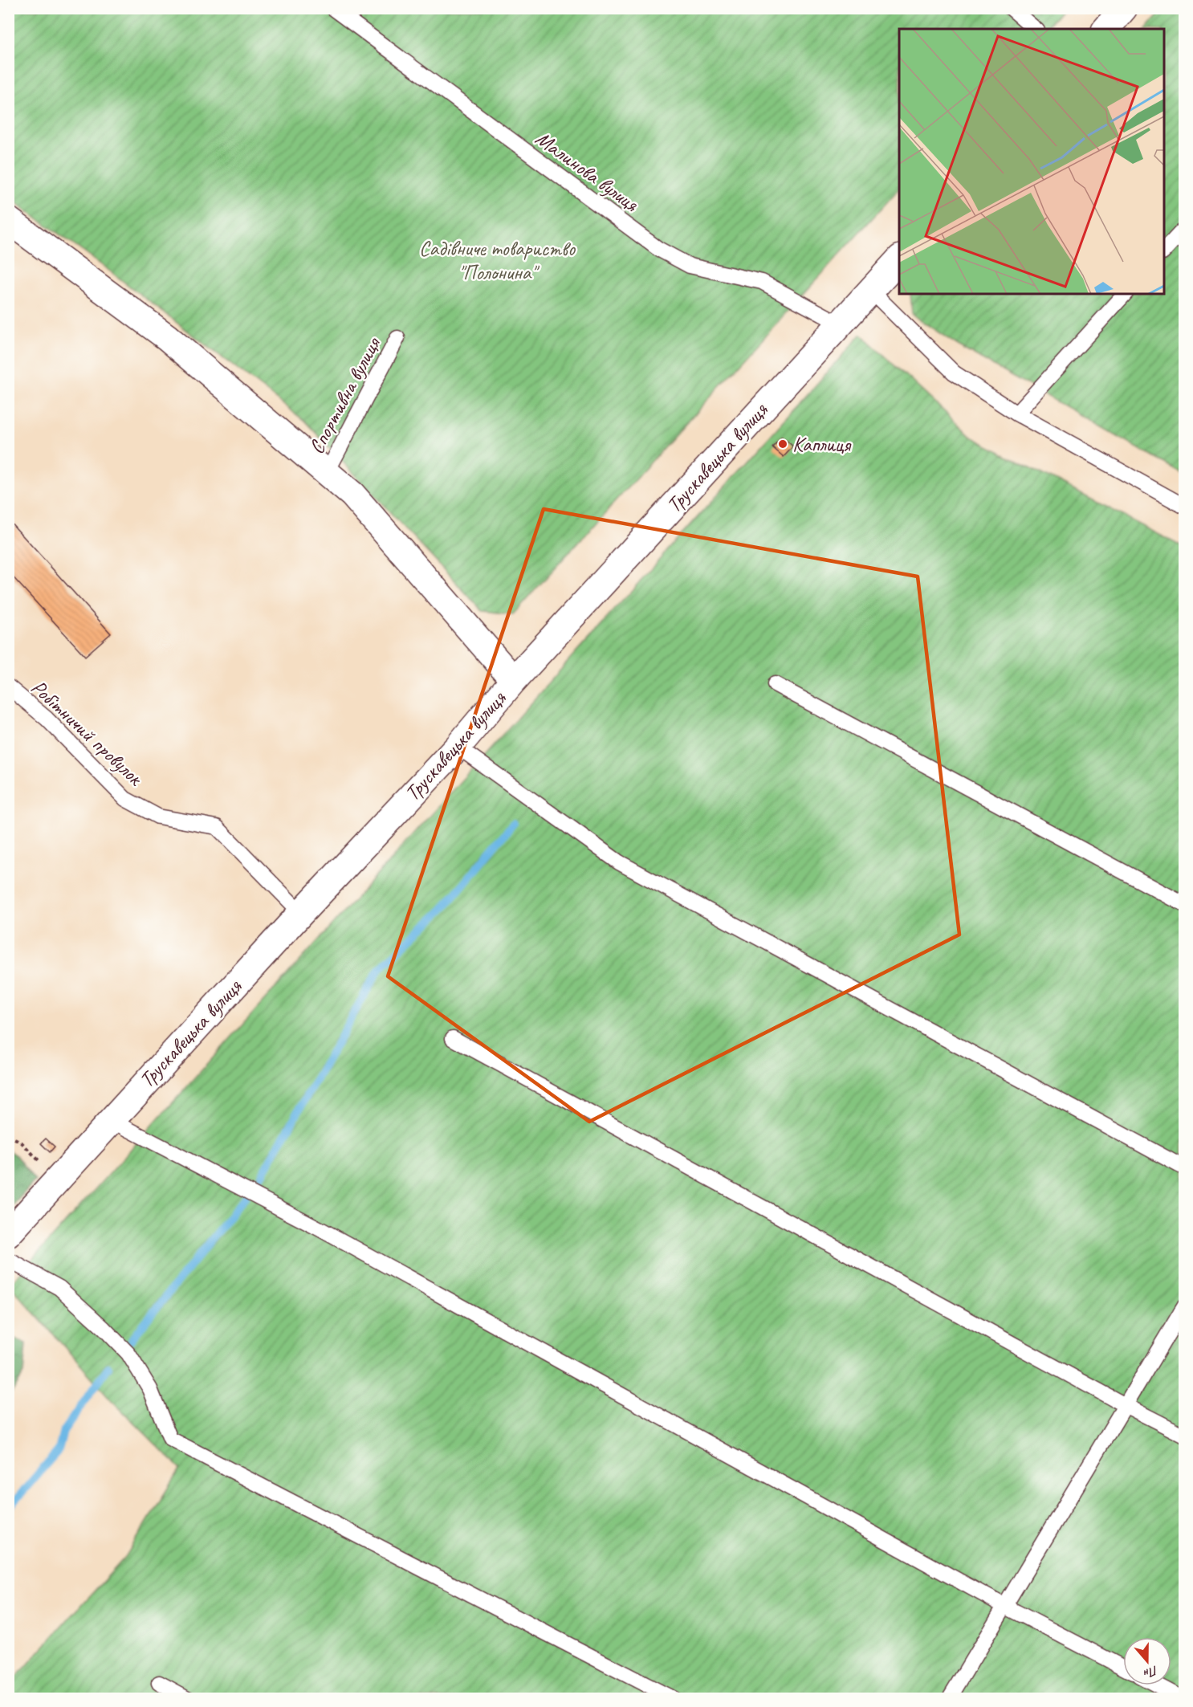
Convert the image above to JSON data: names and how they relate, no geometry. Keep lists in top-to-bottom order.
{
  "streets": {
    "street": ["Трускавецька вулиця"],
    "lane": ["Малинова вулиця", "Спортивна вулиця", "Робітничий провулок"]
  },
  "crossings": [
    ["Малинова вулиця", "Трускавецька вулиця"],
    ["Трускавецька вулиця", "Робітничий провулок"]
  ],
  "parks": ["Садівниче товариство \"Полонина\""],
  "places": ["Каплиця"],
  "north": "bottom"
}
